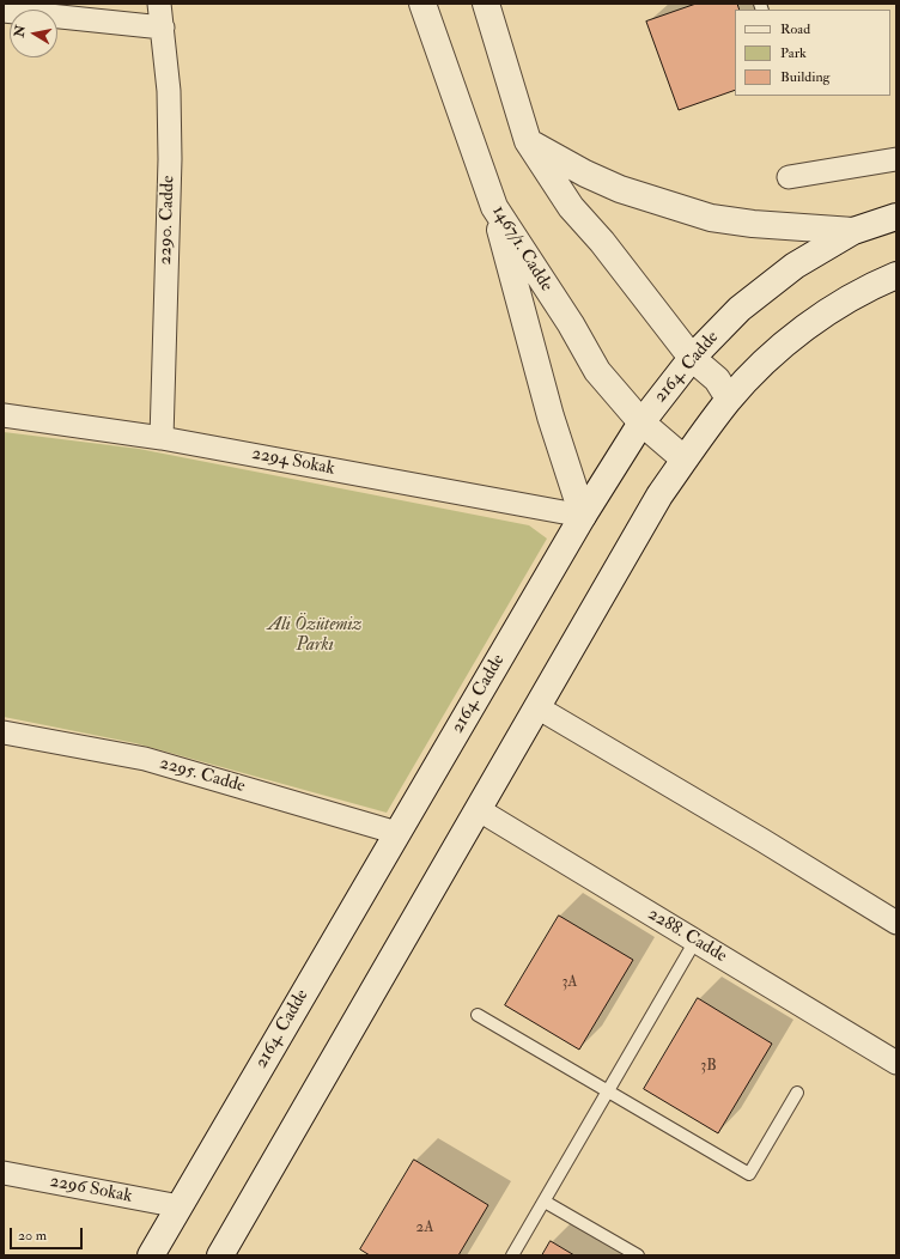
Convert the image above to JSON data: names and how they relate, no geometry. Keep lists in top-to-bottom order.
{
  "streets": {
    "main road": ["1467/1. Cadde", "2164. Cadde"],
    "street": [
      "2290. Cadde",
      "2294 Sokak",
      "2295. Cadde",
      "2288. Cadde",
      "2296 Sokak"
    ]
  },
  "crossings": [
    ["2290. Cadde", "2294 Sokak"],
    ["1467/1. Cadde", "2164. Cadde"],
    ["2164. Cadde", "2294 Sokak"],
    ["2164. Cadde", "2295. Cadde"],
    ["2164. Cadde", "2296 Sokak"]
  ],
  "parks": ["Ali Özütemiz Parkı"],
  "house_numbers": ["3A", "3B", "2A"],
  "legend": ["Road", "Park", "Building"],
  "scale_bar": "20 m",
  "north": "left"
}
